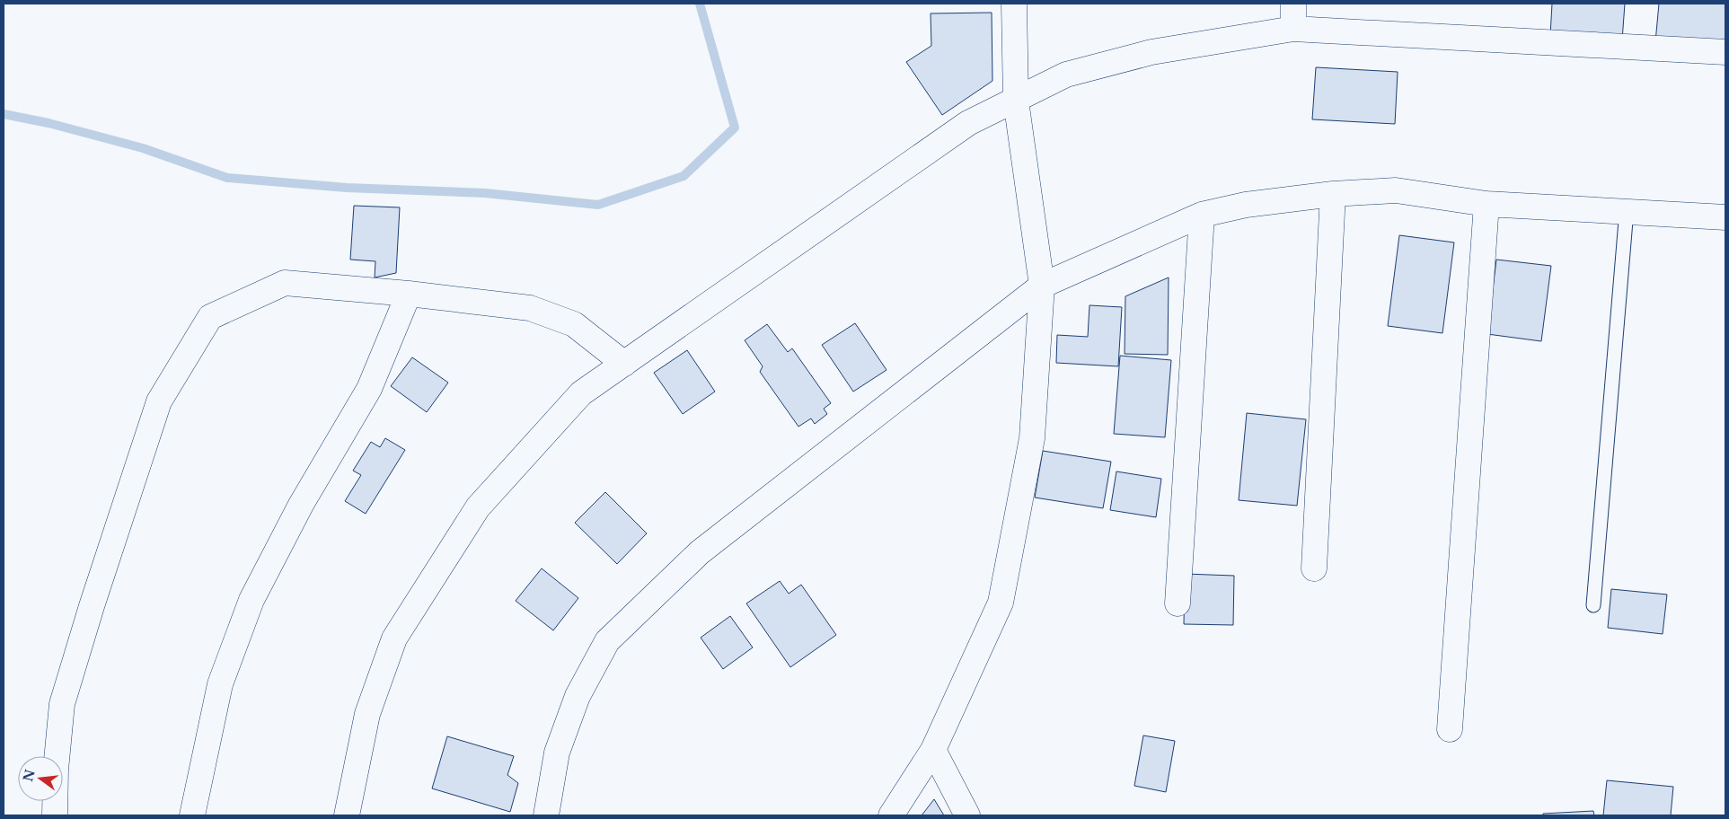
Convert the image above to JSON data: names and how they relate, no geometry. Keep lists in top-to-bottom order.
{
  "north": "left"
}
